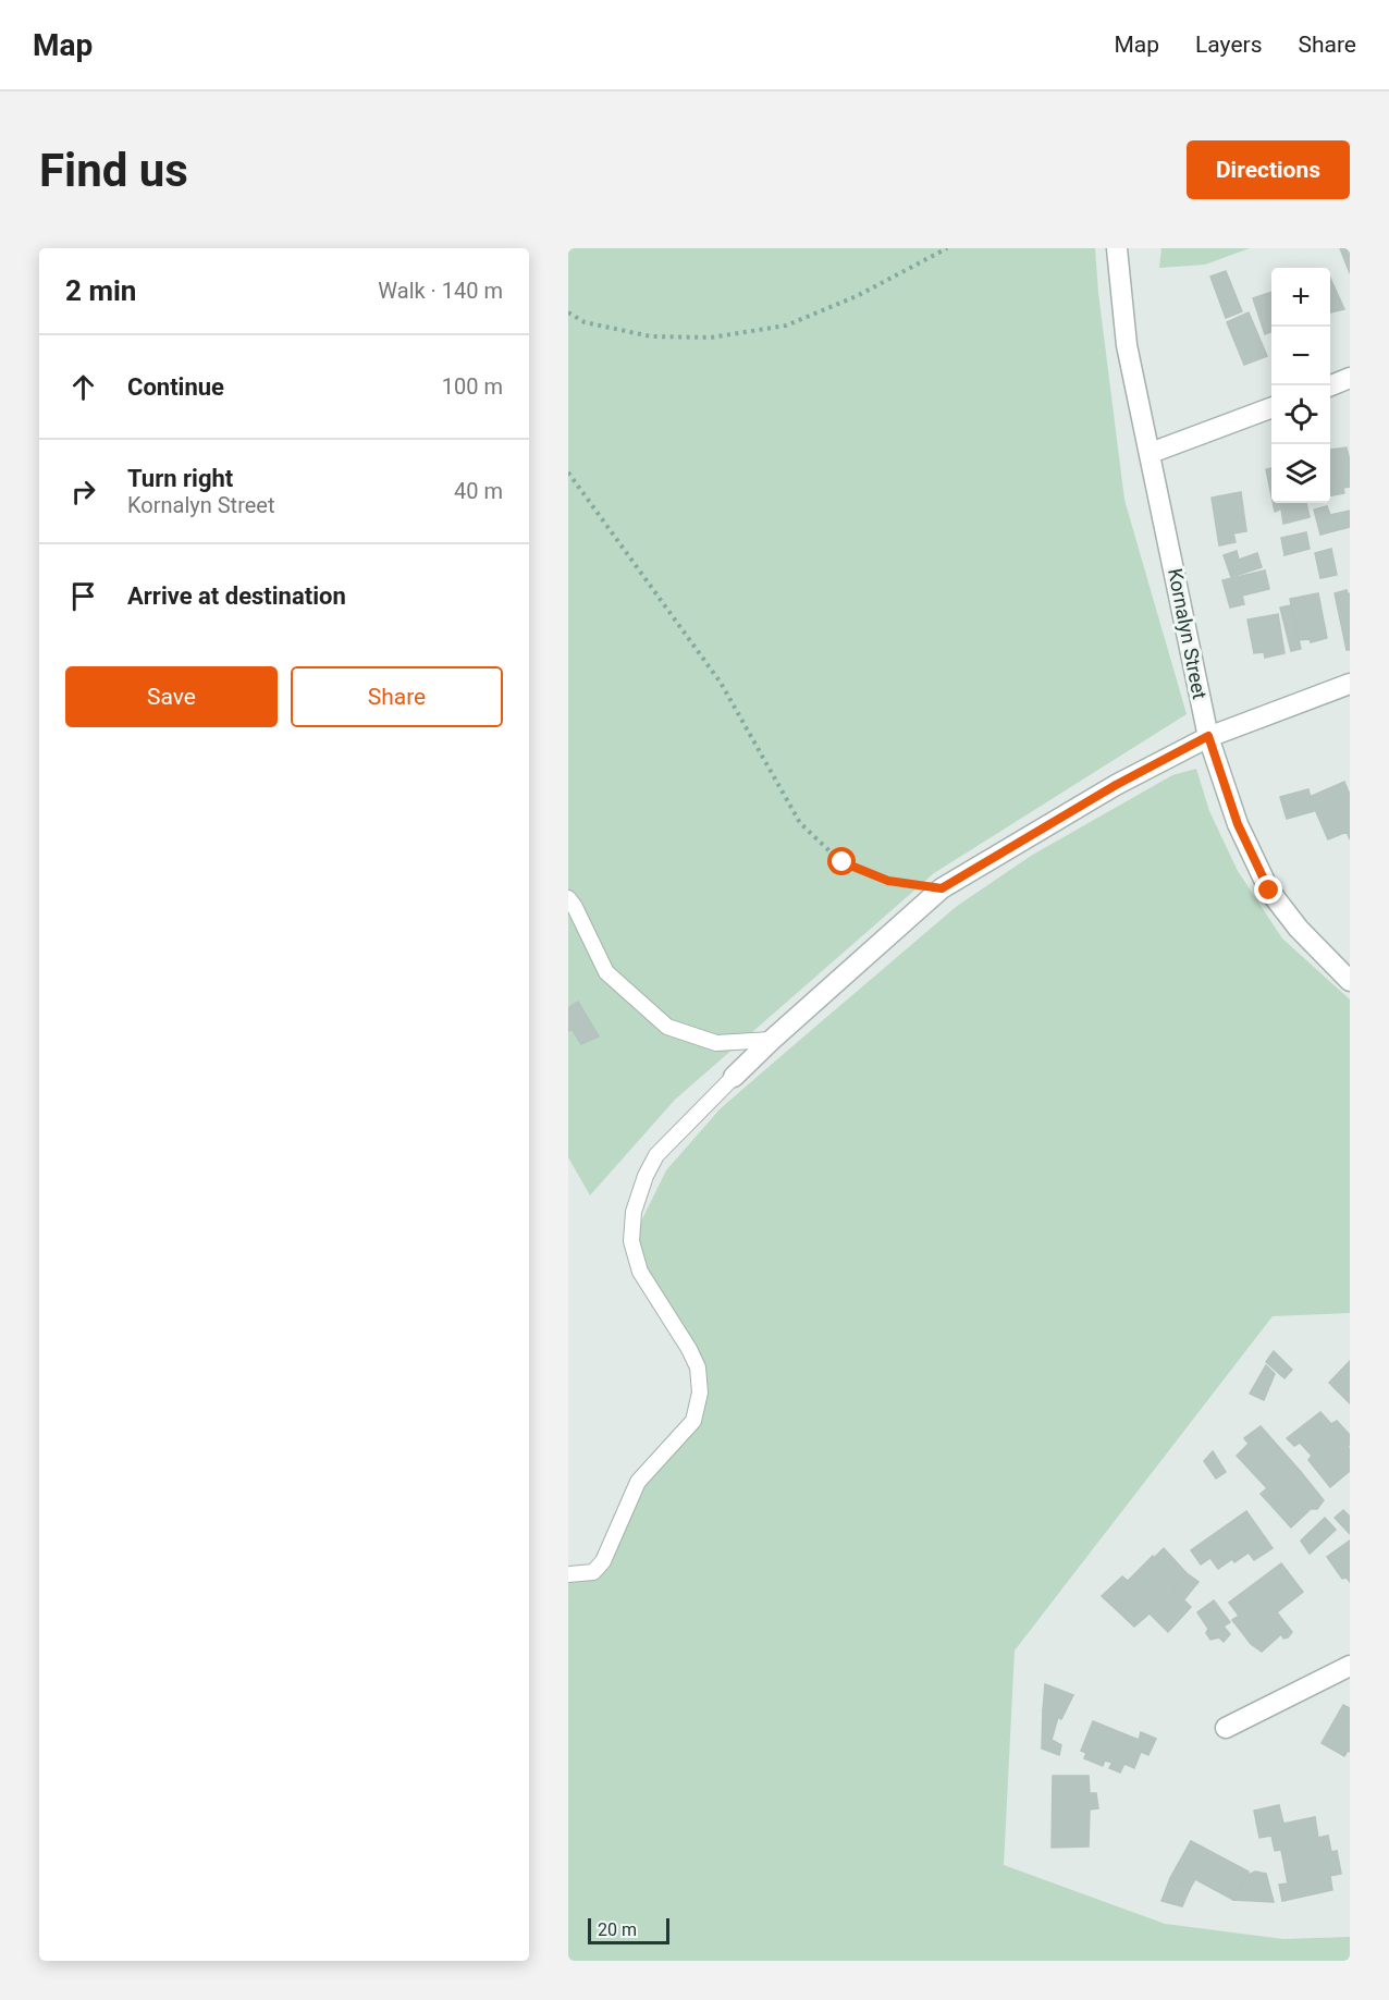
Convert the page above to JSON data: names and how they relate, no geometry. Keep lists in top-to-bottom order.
{
  "streets": {
    "street": ["Kornalyn Street"]
  },
  "scale_bar": "20 m",
  "page": {
    "header": "Map",
    "nav": ["Map", "Layers", "Share"],
    "buttons": [
      "Directions",
      ["Save", "Share"]
    ],
    "title": "Find us",
    "heading": ["2 min", "Walk · 140 m"],
    "map_buttons": ["+", "−"],
    "list": [
      ["Continue", "100 m"],
      ["Turn right", "Kornalyn Street", "40 m"],
      "Arrive at destination"
    ],
    "scale": "20 m"
  }
}
